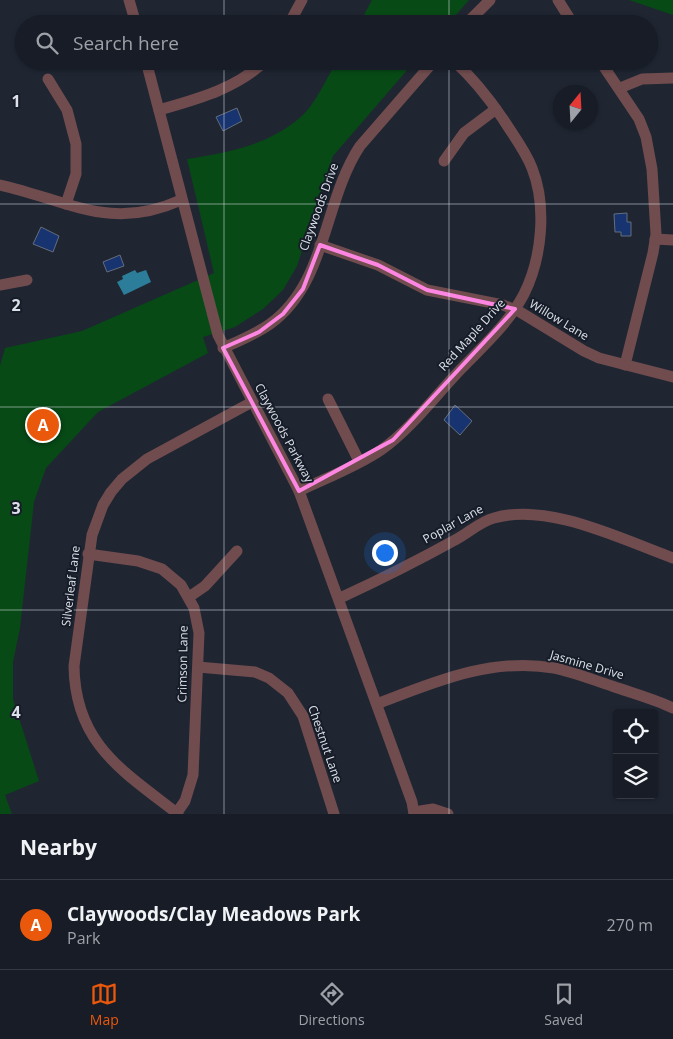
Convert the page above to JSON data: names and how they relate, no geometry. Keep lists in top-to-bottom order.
{
  "streets": {
    "street": [
      "Claywoods Drive",
      "Willow Lane",
      "Red Maple Drive",
      "Claywoods Parkway",
      "Poplar Lane",
      "Silverleaf Lane",
      "Crimson Lane",
      "Jasmine Drive",
      "Chestnut Lane"
    ]
  },
  "crossings": [
    ["Claywoods Drive", "Willow Lane"],
    ["Claywoods Drive", "Claywoods Parkway"],
    ["Willow Lane", "Red Maple Drive"],
    ["Red Maple Drive", "Claywoods Parkway"],
    ["Claywoods Parkway", "Poplar Lane"],
    ["Claywoods Parkway", "Silverleaf Lane"],
    ["Claywoods Parkway", "Jasmine Drive"],
    ["Silverleaf Lane", "Crimson Lane"],
    ["Crimson Lane", "Chestnut Lane"]
  ],
  "north": "top",
  "page": {
    "search": "Search here",
    "pins": "A",
    "heading": "Nearby",
    "list": [
      {
        "mark": "A",
        "name": "Claywoods/Clay Meadows Park",
        "note": "Park",
        "value": "270 m"
      }
    ],
    "nav": ["Map", "Directions", "Saved"]
  },
  "grid": {
    "rows": [
      "1",
      "2",
      "3",
      "4"
    ]
  }
}
